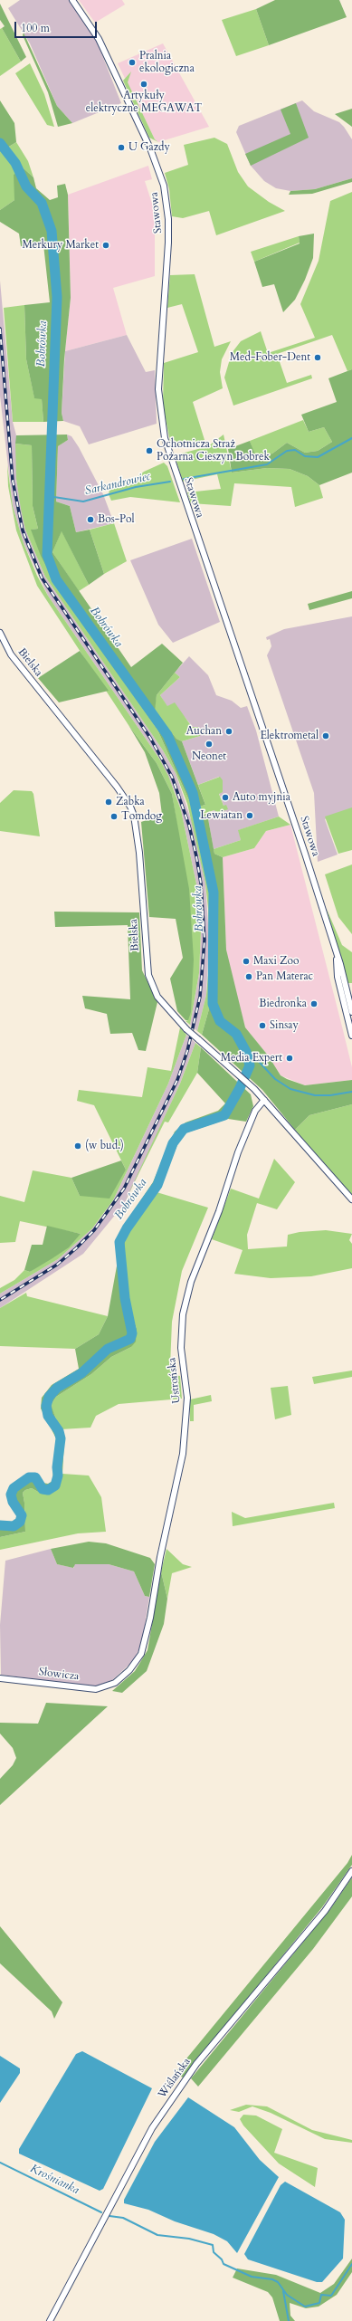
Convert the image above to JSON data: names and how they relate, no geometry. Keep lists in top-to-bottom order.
{
  "streets": {
    "street": [
      "Stawowa",
      "Bielska",
      "Ustrońska",
      "Słowicza",
      "Wiślańska"
    ]
  },
  "crossings": [
    ["Bielska", "Ustrońska"],
    ["Ustrońska", "Słowicza"]
  ],
  "water": ["Bobrówka", "Sarkandrowiec", "Krośnianka"],
  "places": [
    "Pralnia ekologiczna",
    "Artykuły elektryczne MEGAWAT",
    "U Gazdy",
    "Merkury Market",
    "Med-Fober-Dent",
    "Ochotnicza Straż Pożarna Cieszyn Bobrek",
    "Bos-Pol",
    "Auchan",
    "Elektrometal",
    "Neonet",
    "Auto myjnia",
    "Żabka",
    "Lewiatan",
    "Tomdog",
    "Maxi Zoo",
    "Pan Materac",
    "Biedronka",
    "Sinsay",
    "Media Expert",
    "(w bud.)"
  ],
  "scale_bar": "100 m"
}
